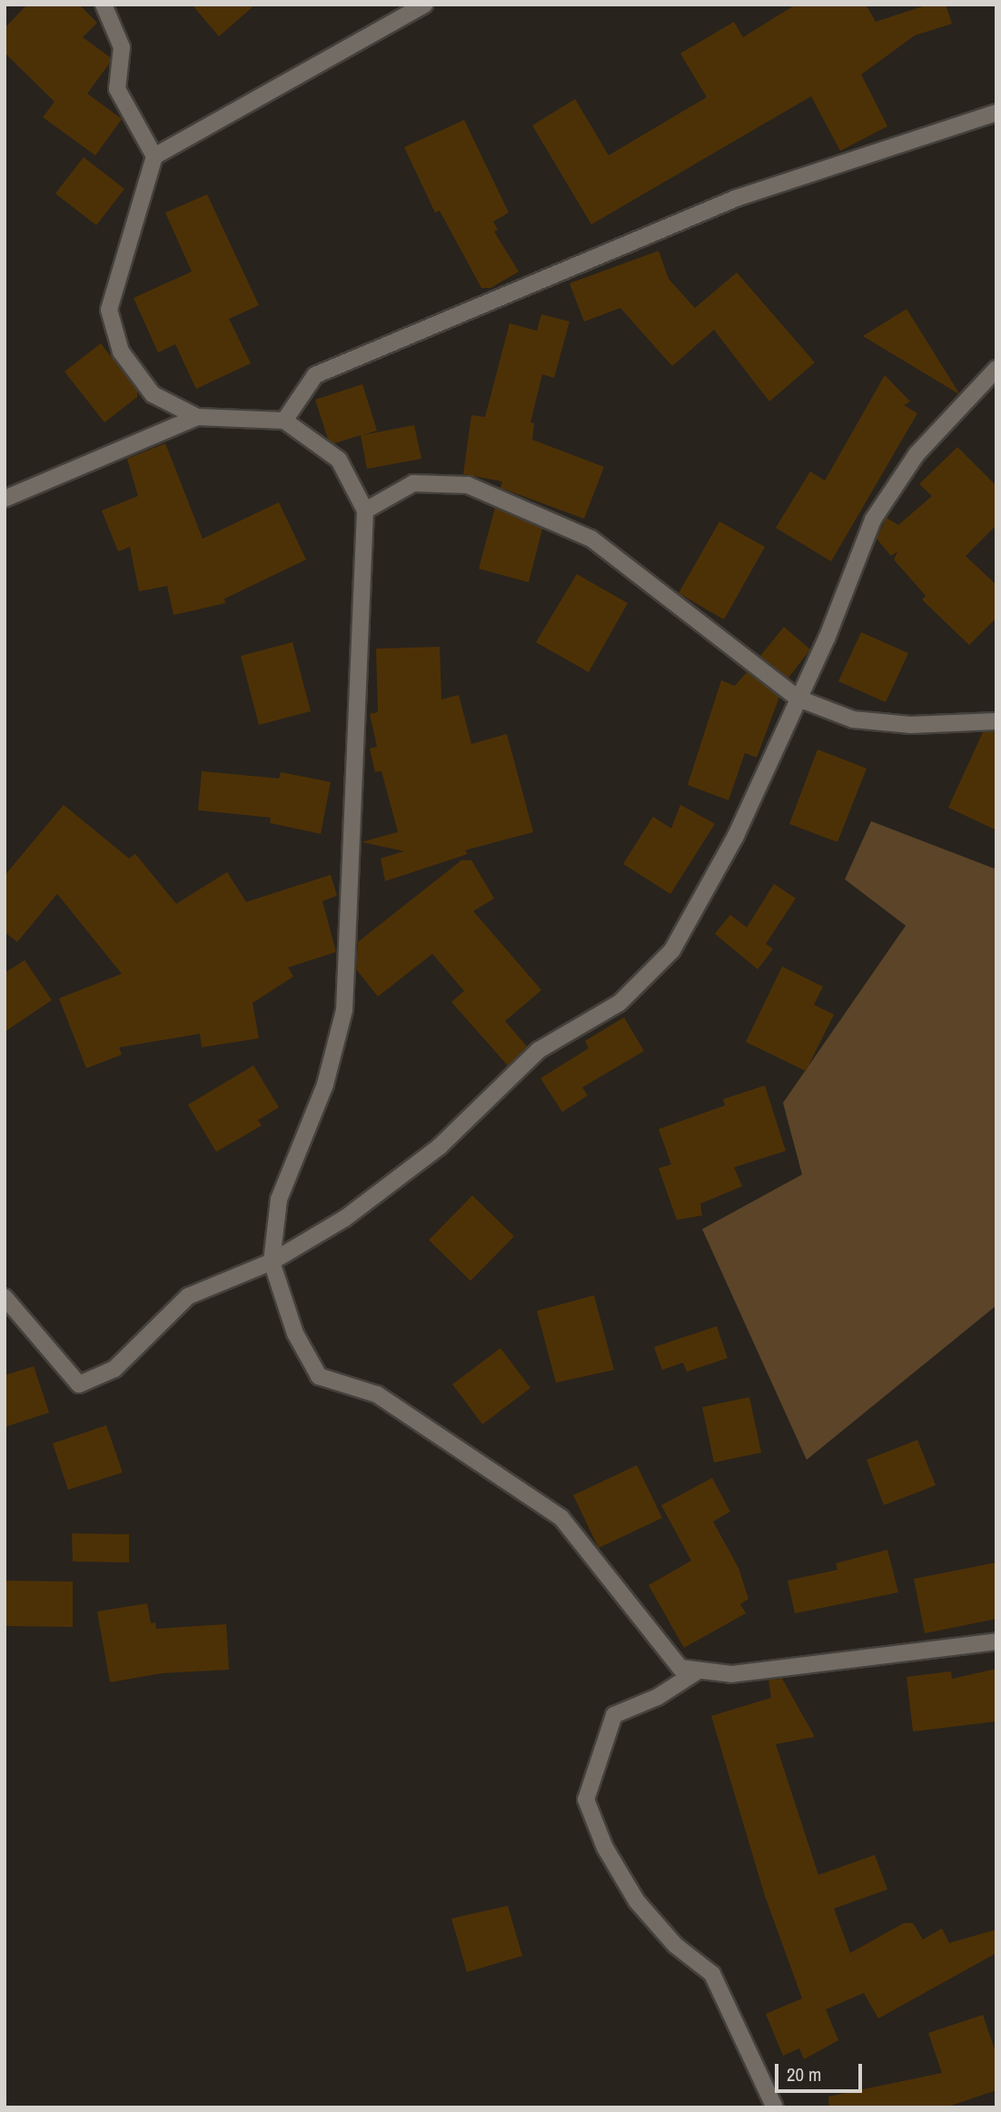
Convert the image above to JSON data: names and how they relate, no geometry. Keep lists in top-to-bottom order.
{
  "scale_bar": "20 m"
}
